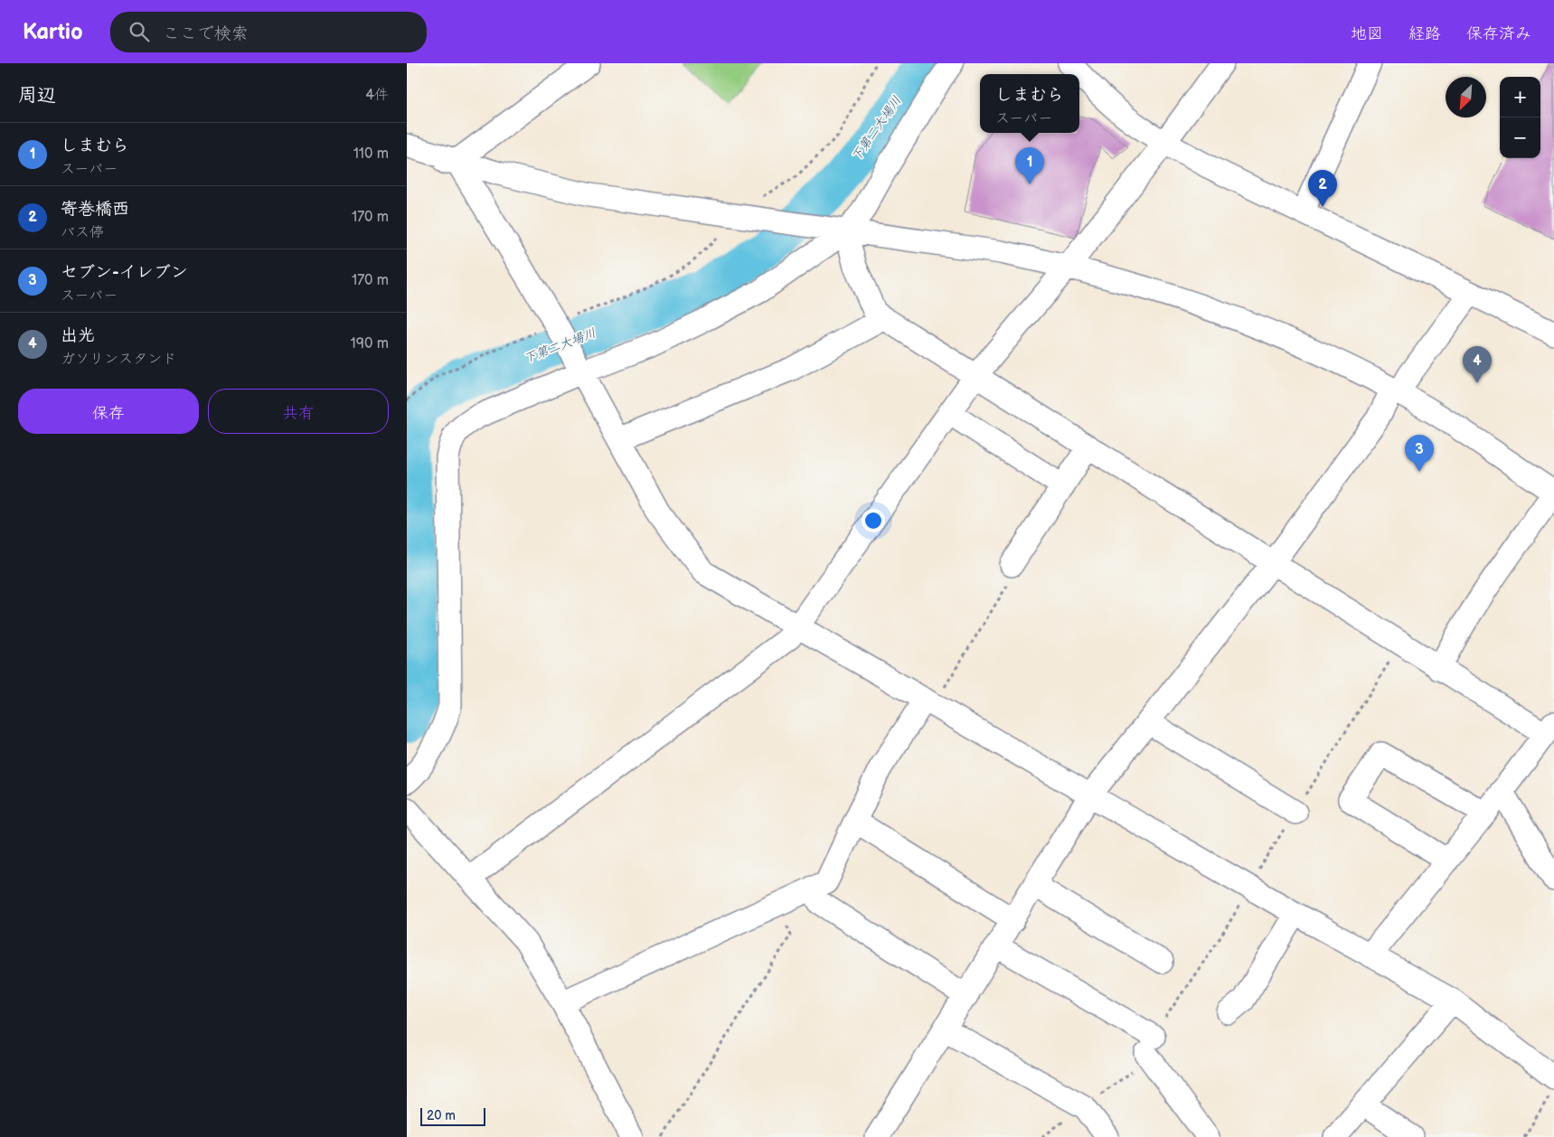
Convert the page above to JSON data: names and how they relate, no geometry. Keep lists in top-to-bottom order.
{
  "water": ["下第二大場川"],
  "scale_bar": "20 m",
  "north": "bottom left",
  "page": {
    "header": "Kartio",
    "search": "ここで検索",
    "nav": ["地図", "経路", "保存済み"],
    "heading": ["周辺", "4件"],
    "popup": ["しまむら", "スーパー"],
    "map_buttons": ["+", "−"],
    "list": [
      {
        "mark": "1",
        "name": "しまむら",
        "note": "スーパー",
        "value": "110 m"
      },
      {
        "mark": "2",
        "name": "寄巻橋西",
        "note": "バス停",
        "value": "170 m"
      },
      {
        "mark": "3",
        "name": "セブン-イレブン",
        "note": "スーパー",
        "value": "170 m"
      },
      {
        "mark": "4",
        "name": "出光",
        "note": "ガソリンスタンド",
        "value": "190 m"
      }
    ],
    "pins": [
      "1",
      "2",
      "4",
      "3"
    ],
    "buttons": ["保存", "共有"],
    "scale": "20 m"
  }
}
